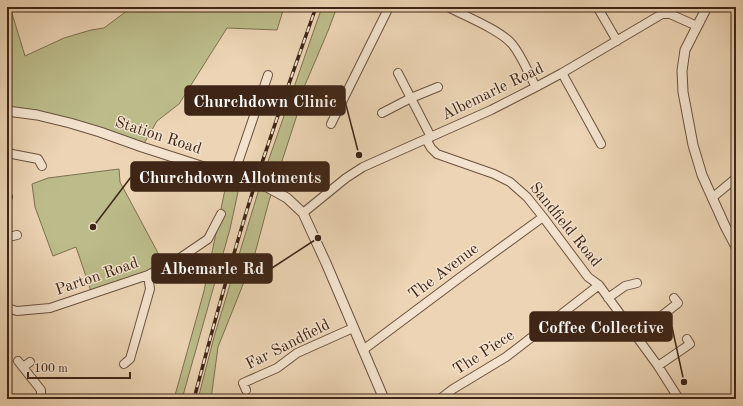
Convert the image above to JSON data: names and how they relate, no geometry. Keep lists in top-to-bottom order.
{
  "streets": {
    "street": [
      "Albemarle Road",
      "Station Road",
      "Sandfield Road",
      "The Avenue",
      "Parton Road",
      "Far Sandfield",
      "The Piece"
    ]
  },
  "crossings": [
    ["Albemarle Road", "Station Road"],
    ["Albemarle Road", "Sandfield Road"],
    ["Station Road", "The Avenue"],
    ["Station Road", "Far Sandfield"],
    ["Sandfield Road", "The Avenue"],
    ["Sandfield Road", "The Piece"]
  ],
  "places": [
    "Churchdown Clinic",
    "Churchdown Allotments",
    "Albemarle Rd",
    "Coffee Collective"
  ],
  "scale_bar": "100 m"
}
